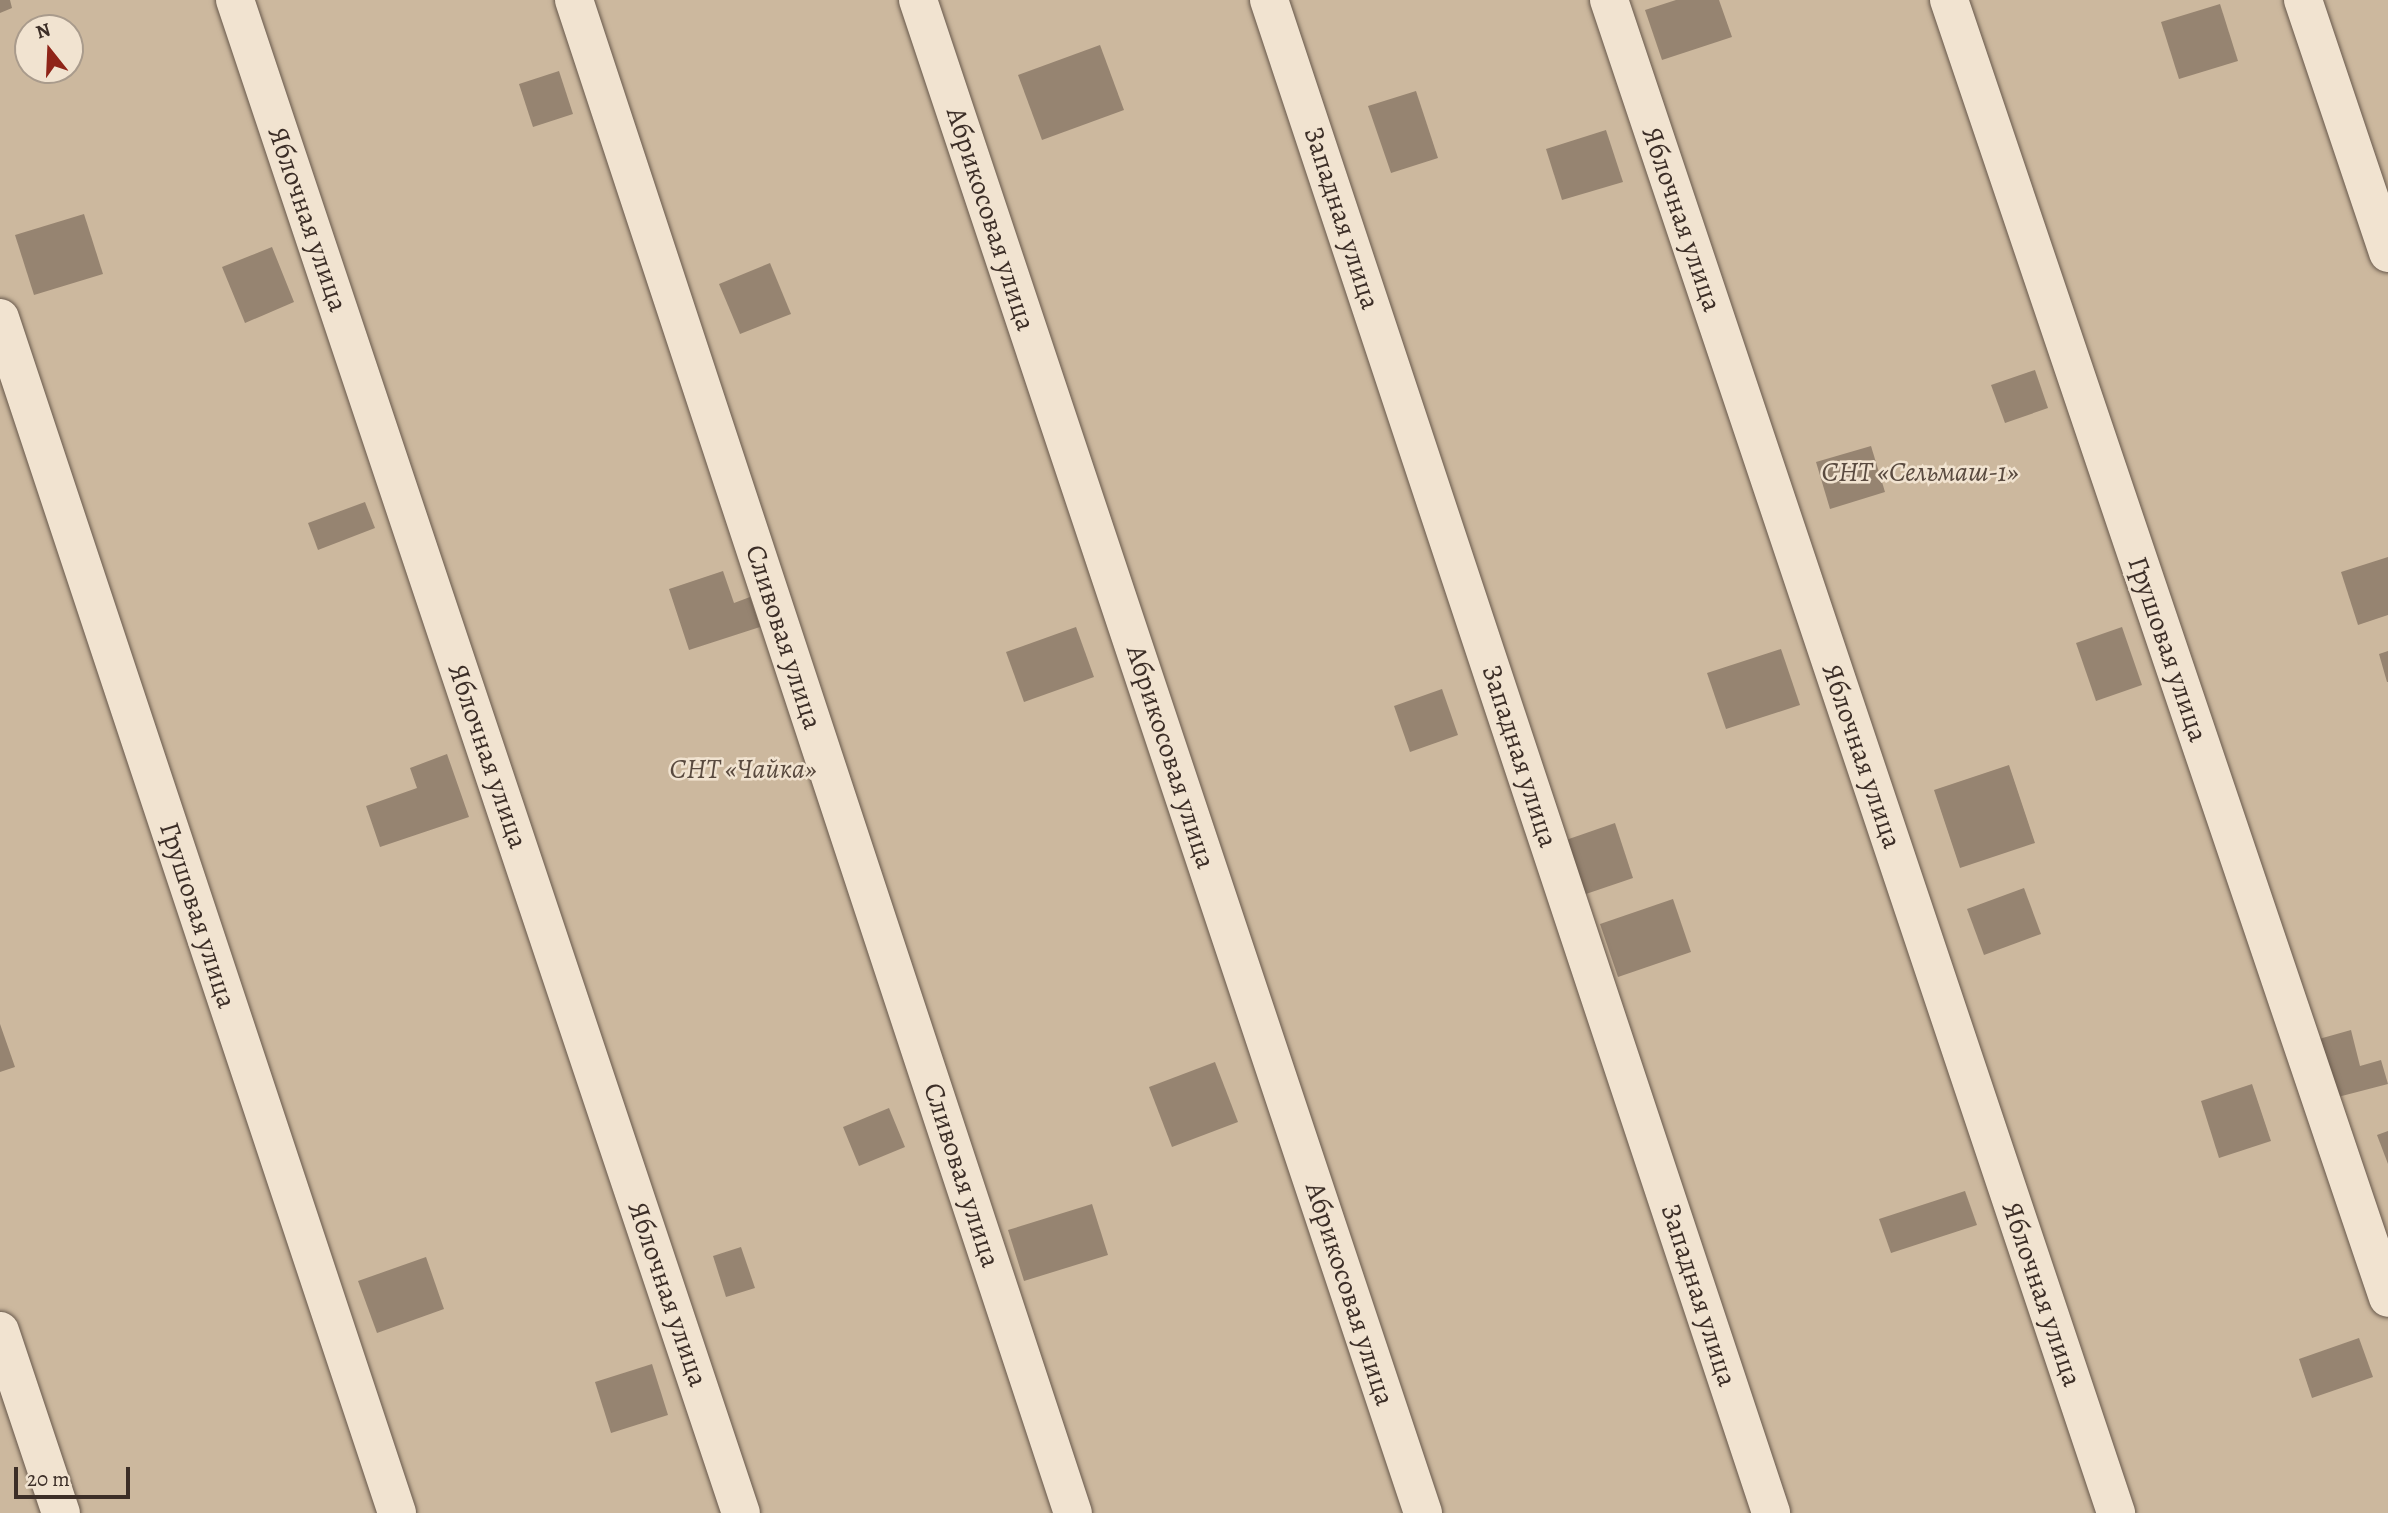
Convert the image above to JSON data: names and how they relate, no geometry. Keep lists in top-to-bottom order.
{
  "streets": {
    "street": [
      "Западная улица",
      "Яблочная улица",
      "Абрикосовая улица",
      "Сливовая улица",
      "Грушовая улица"
    ]
  },
  "parks": ["СНТ «Сельмаш-1»", "СНТ «Чайка»"],
  "scale_bar": "20 m",
  "north": "top"
}
